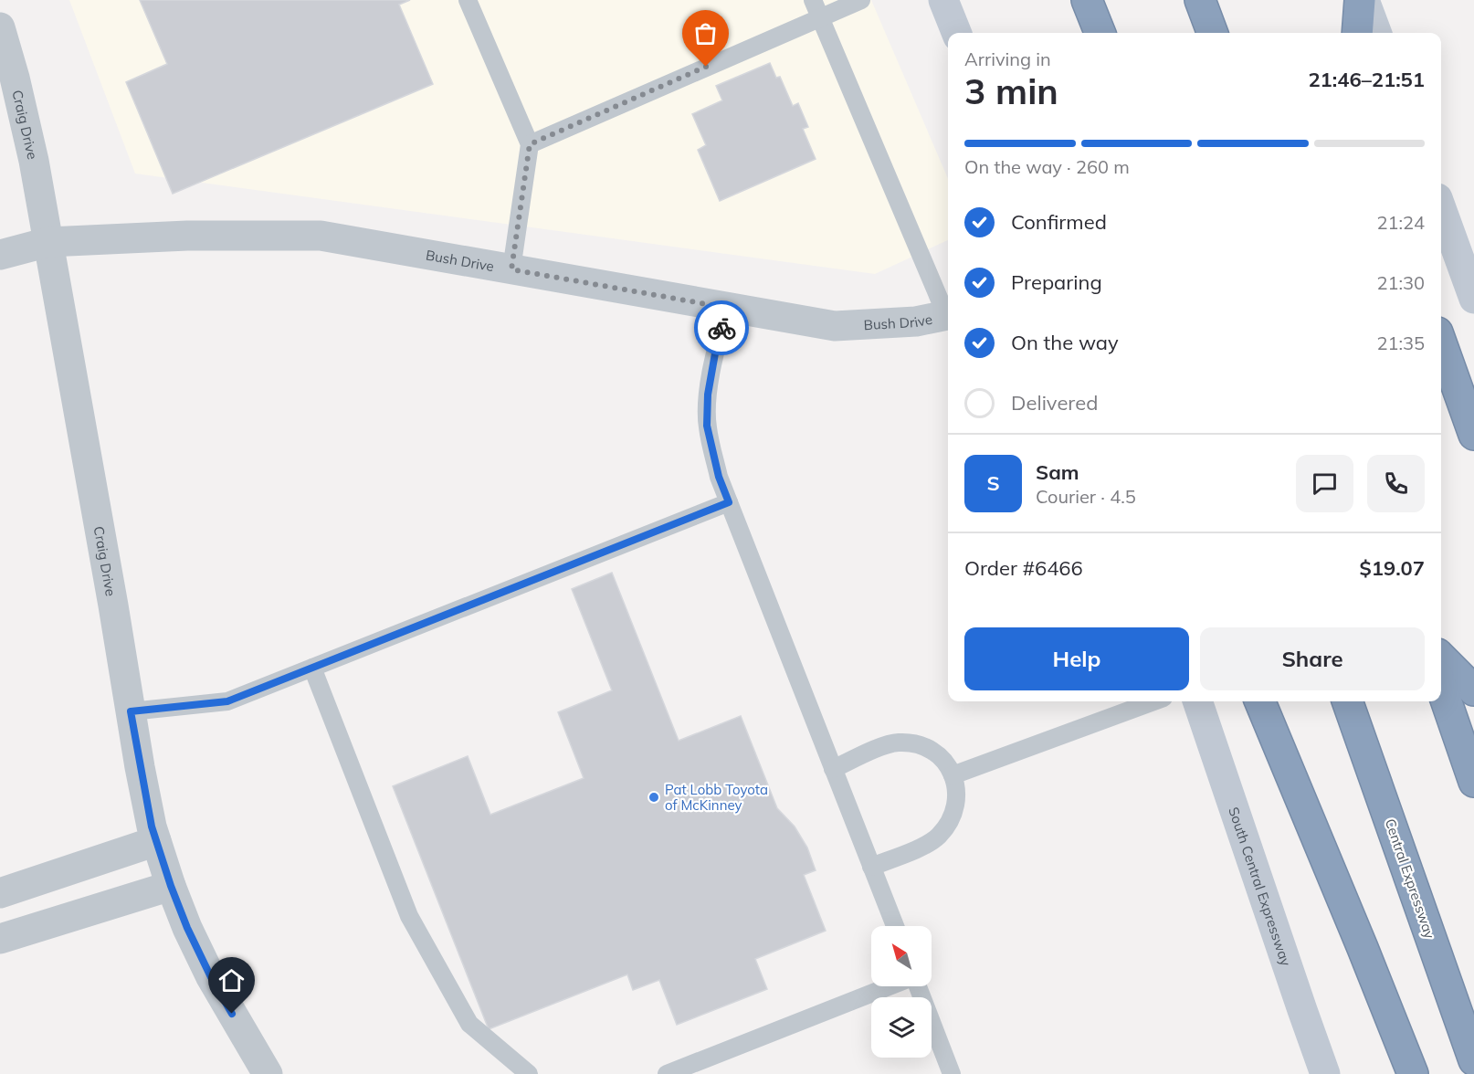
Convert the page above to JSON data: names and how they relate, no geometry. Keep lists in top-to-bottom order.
{
  "streets": {
    "highway": ["Central Expressway"],
    "main road": ["South Central Expressway"],
    "street": ["Craig Drive", "Bush Drive"]
  },
  "crossings": [
    ["Craig Drive", "Bush Drive"]
  ],
  "places": ["Pat Lobb Toyota of McKinney"],
  "north": "top left",
  "page": {
    "heading": ["3 min", "Arriving in", "21:46–21:51"],
    "panel": [
      "Sam",
      "Courier · 4.5",
      "Order #6466",
      "$19.07"
    ],
    "bar": "On the way · 260 m",
    "list": [
      ["Confirmed", "21:24"],
      ["Preparing", "21:30"],
      ["On the way", "21:35"],
      "Delivered"
    ],
    "round": "S",
    "buttons": ["Help", "Share"]
  }
}
